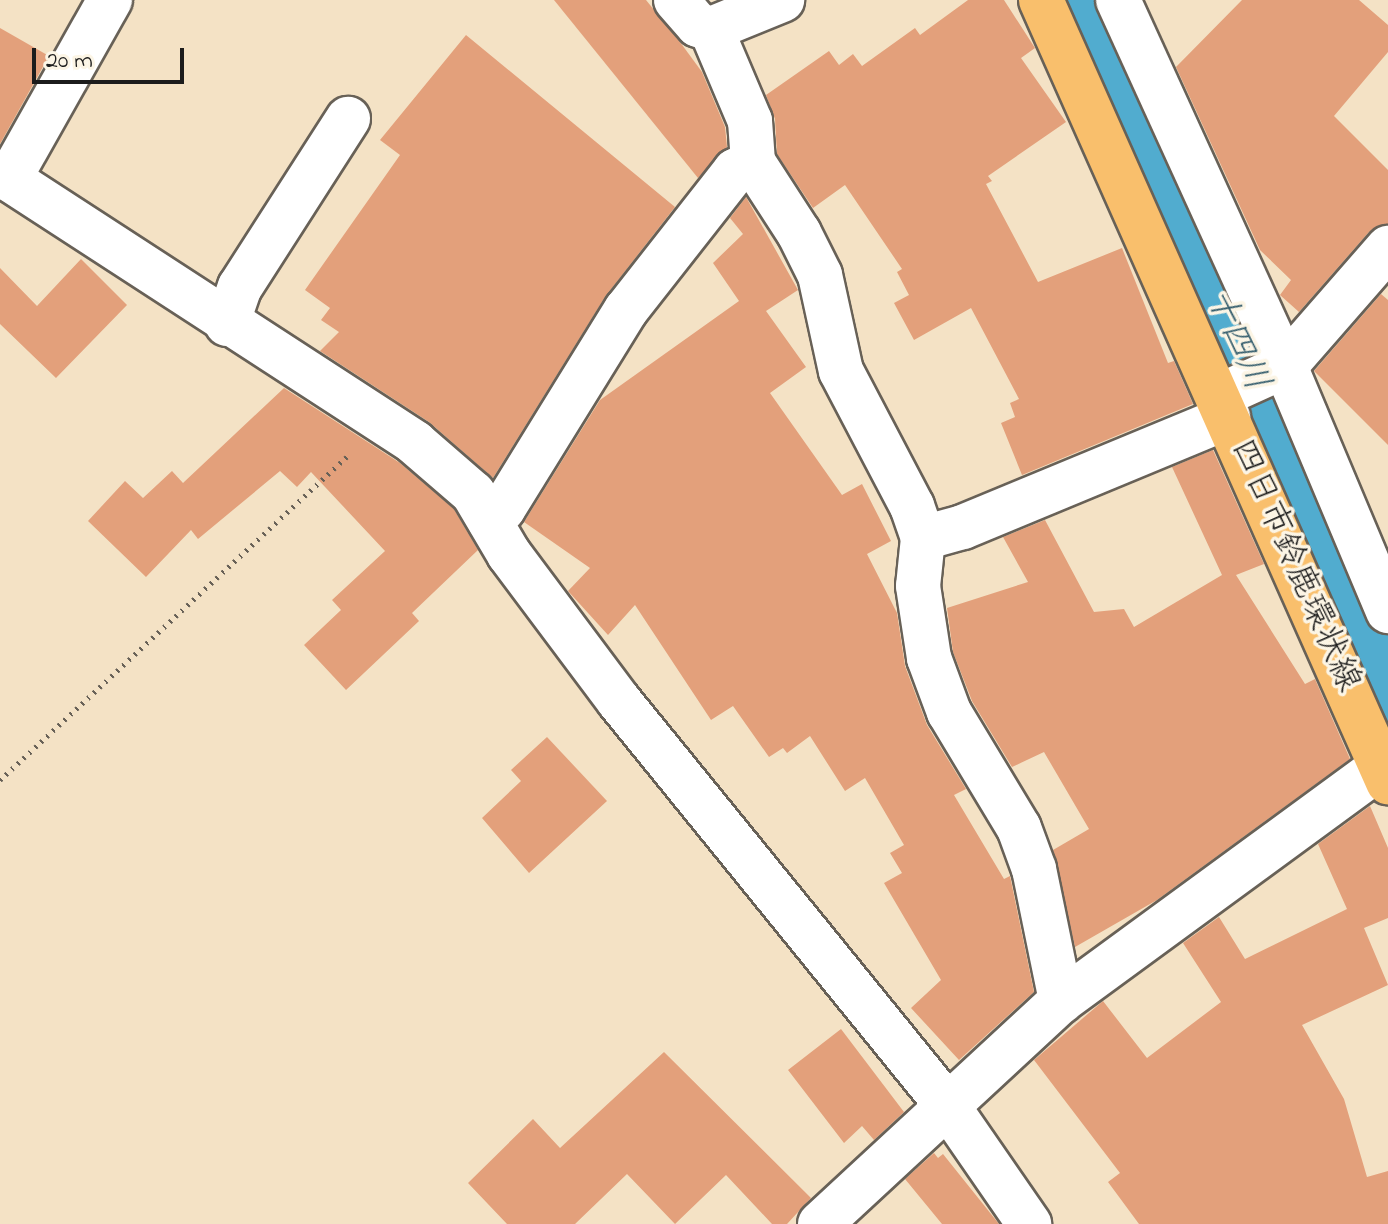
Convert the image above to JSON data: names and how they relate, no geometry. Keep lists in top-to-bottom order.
{
  "streets": {
    "main road": ["四日市鈴鹿環状線"]
  },
  "water": ["十四川"],
  "scale_bar": "20 m"
}
